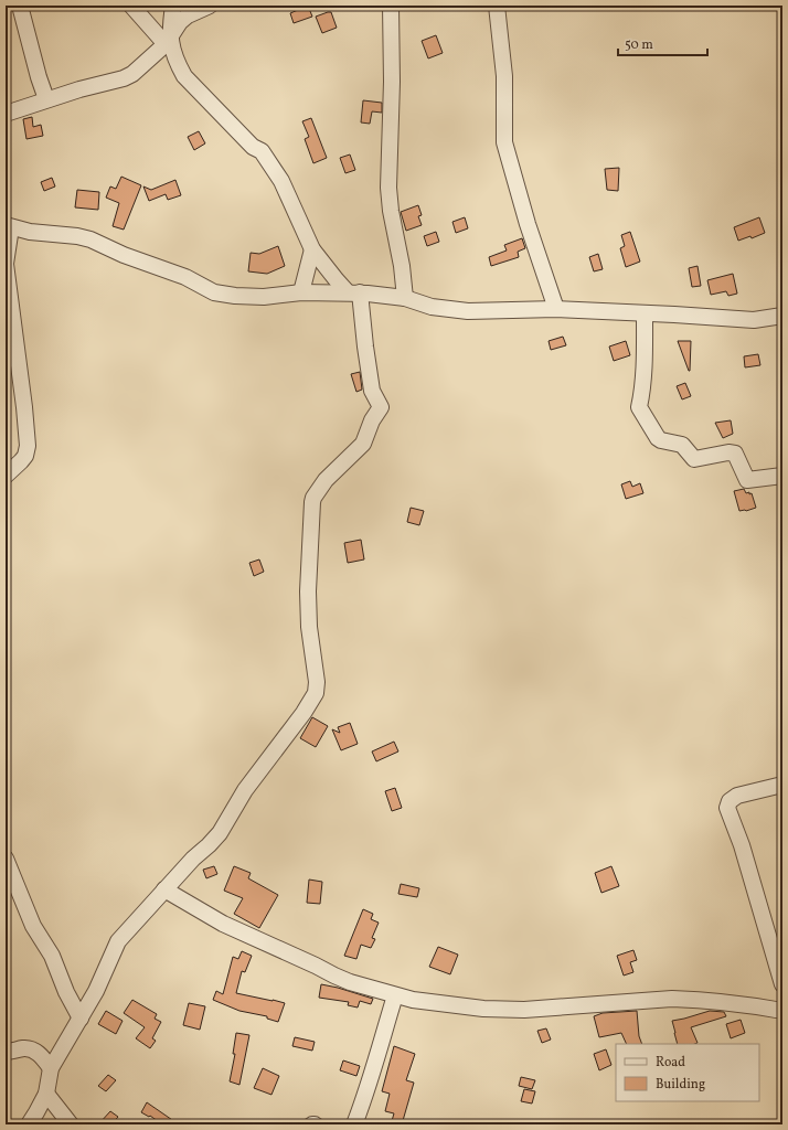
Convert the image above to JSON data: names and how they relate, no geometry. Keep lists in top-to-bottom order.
{
  "legend": ["Road", "Building"],
  "scale_bar": "50 m"
}
